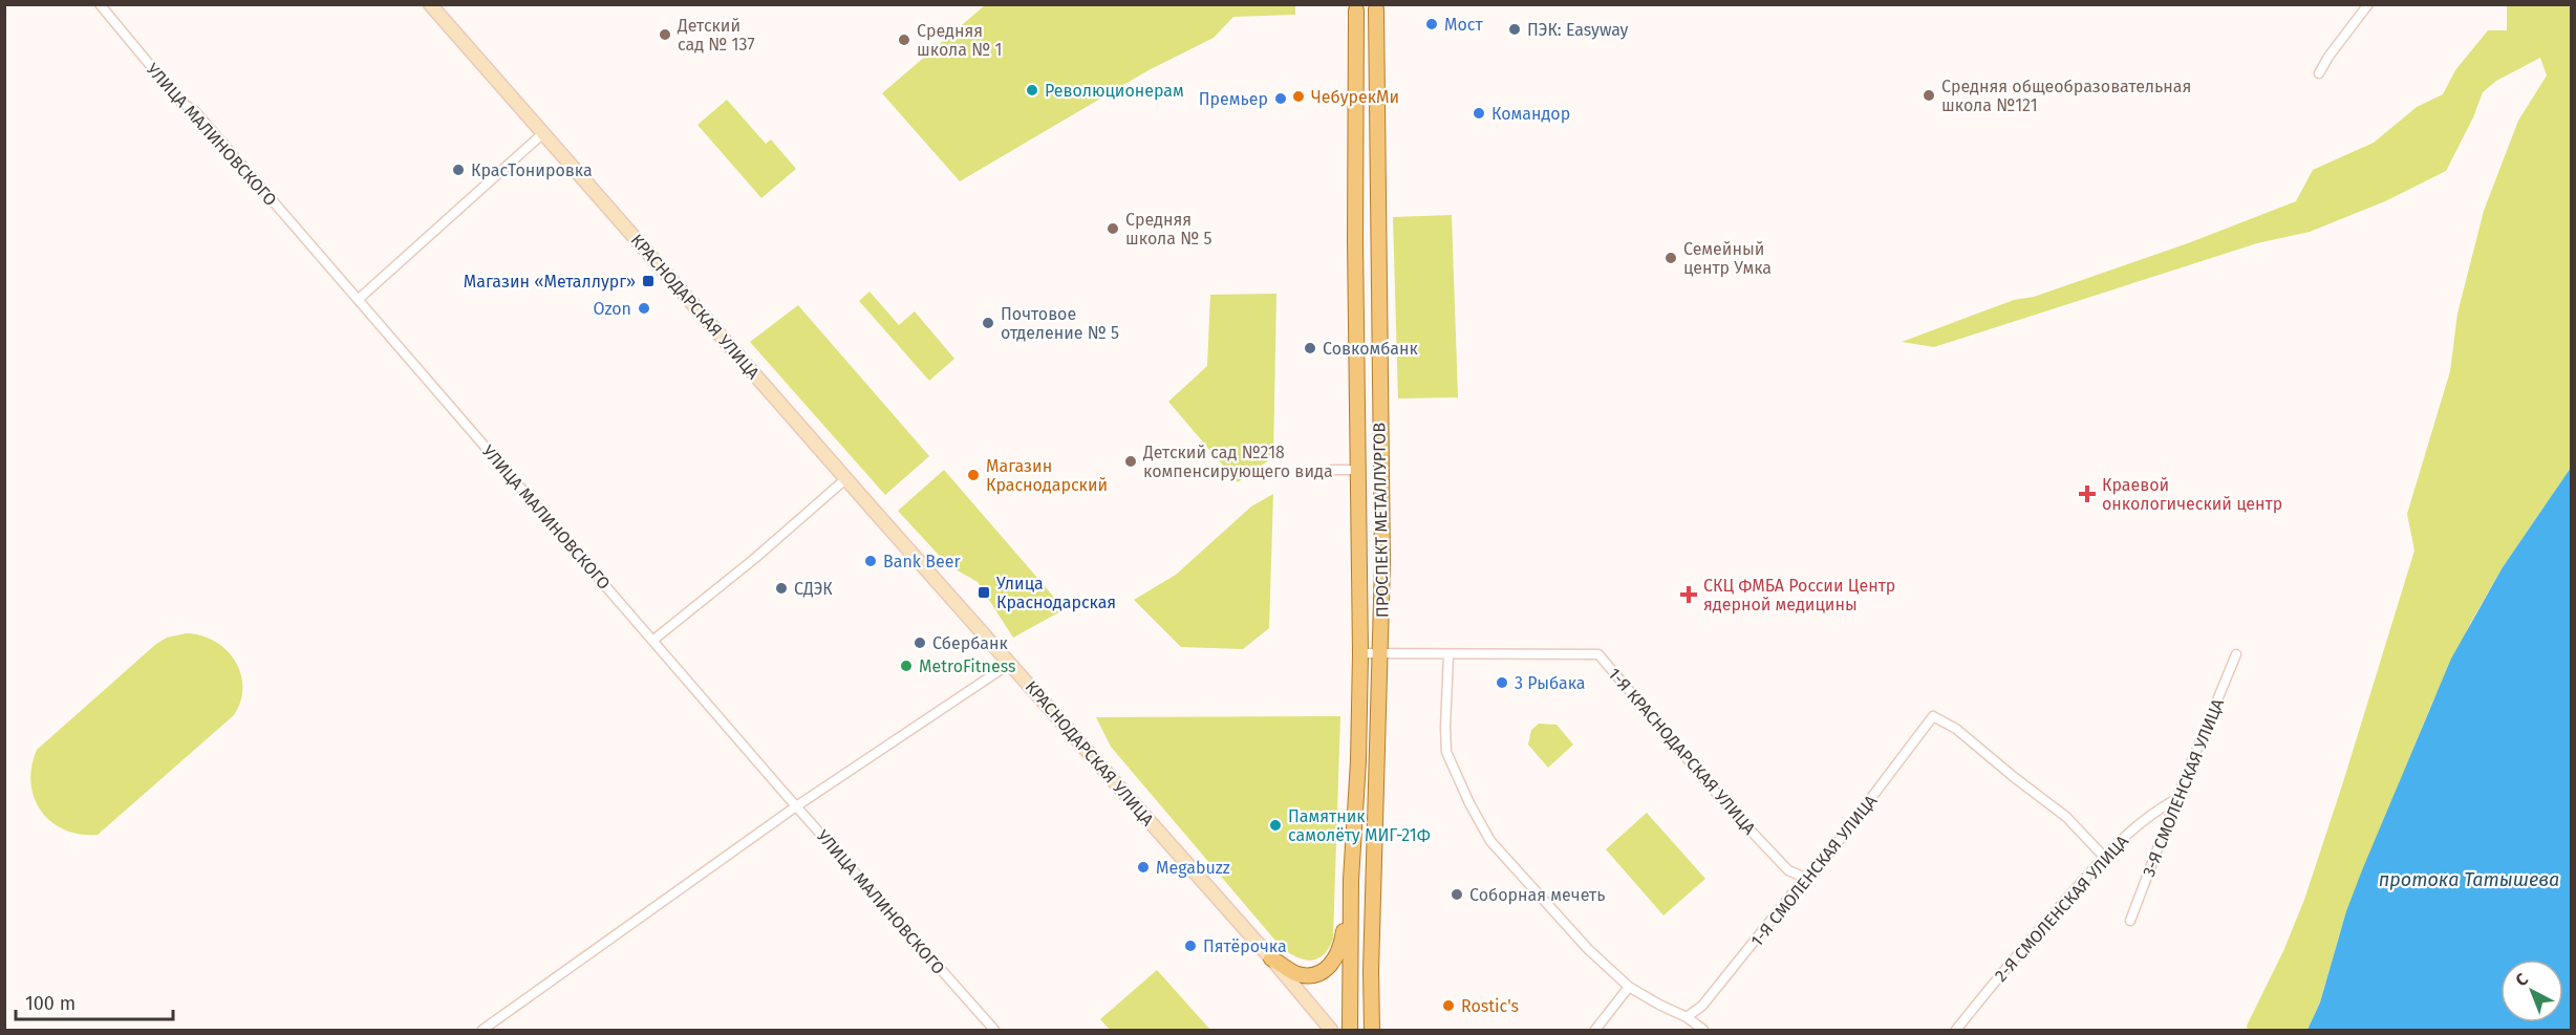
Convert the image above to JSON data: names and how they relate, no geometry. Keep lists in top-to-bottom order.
{
  "streets": {
    "main road": ["КРАСНОДАРСКАЯ УЛИЦА", "ПРОСПЕКТ МЕТАЛЛУРГОВ"],
    "street": [
      "УЛИЦА МАЛИНОВСКОГО",
      "1-Я КРАСНОДАРСКАЯ УЛИЦА",
      "3-Я СМОЛЕНСКАЯ УЛИЦА",
      "1-Я СМОЛЕНСКАЯ УЛИЦА",
      "2-Я СМОЛЕНСКАЯ УЛИЦА"
    ]
  },
  "crossings": [
    ["ПРОСПЕКТ МЕТАЛЛУРГОВ", "1-Я КРАСНОДАРСКАЯ УЛИЦА"],
    ["1-Я КРАСНОДАРСКАЯ УЛИЦА", "1-Я СМОЛЕНСКАЯ УЛИЦА"],
    ["3-Я СМОЛЕНСКАЯ УЛИЦА", "2-Я СМОЛЕНСКАЯ УЛИЦА"],
    ["1-Я СМОЛЕНСКАЯ УЛИЦА", "2-Я СМОЛЕНСКАЯ УЛИЦА"]
  ],
  "water": ["протока Татышева"],
  "places": {
    "other": [
      "Мост",
      "ПЭК: Easyway",
      "Детский сад № 137",
      "Средняя школа № 1",
      "Революционерам",
      "Средняя общеобразовательная школа №121",
      "ЧебурекМи",
      "Премьер",
      "Командор",
      "КрасТонировка",
      "Средняя школа № 5",
      "Семейный центр Умка",
      "Ozon",
      "Почтовое отделение № 5",
      "Совкомбанк",
      "Детский сад №218 компенсирующего вида",
      "Магазин Краснодарский",
      "Bank Beer",
      "СДЭК",
      "Сбербанк",
      "MetroFitness",
      "3 Рыбака",
      "Памятник самолёту МИГ-21Ф",
      "Megabuzz",
      "Соборная мечеть",
      "Пятёрочка",
      "Rostic's"
    ],
    "transit": ["Магазин «Металлург»", "Улица Краснодарская"],
    "health": ["Краевой онкологический центр", "СКЦ ФМБА России Центр ядерной медицины"]
  },
  "scale_bar": "100 m",
  "north": "top left"
}
